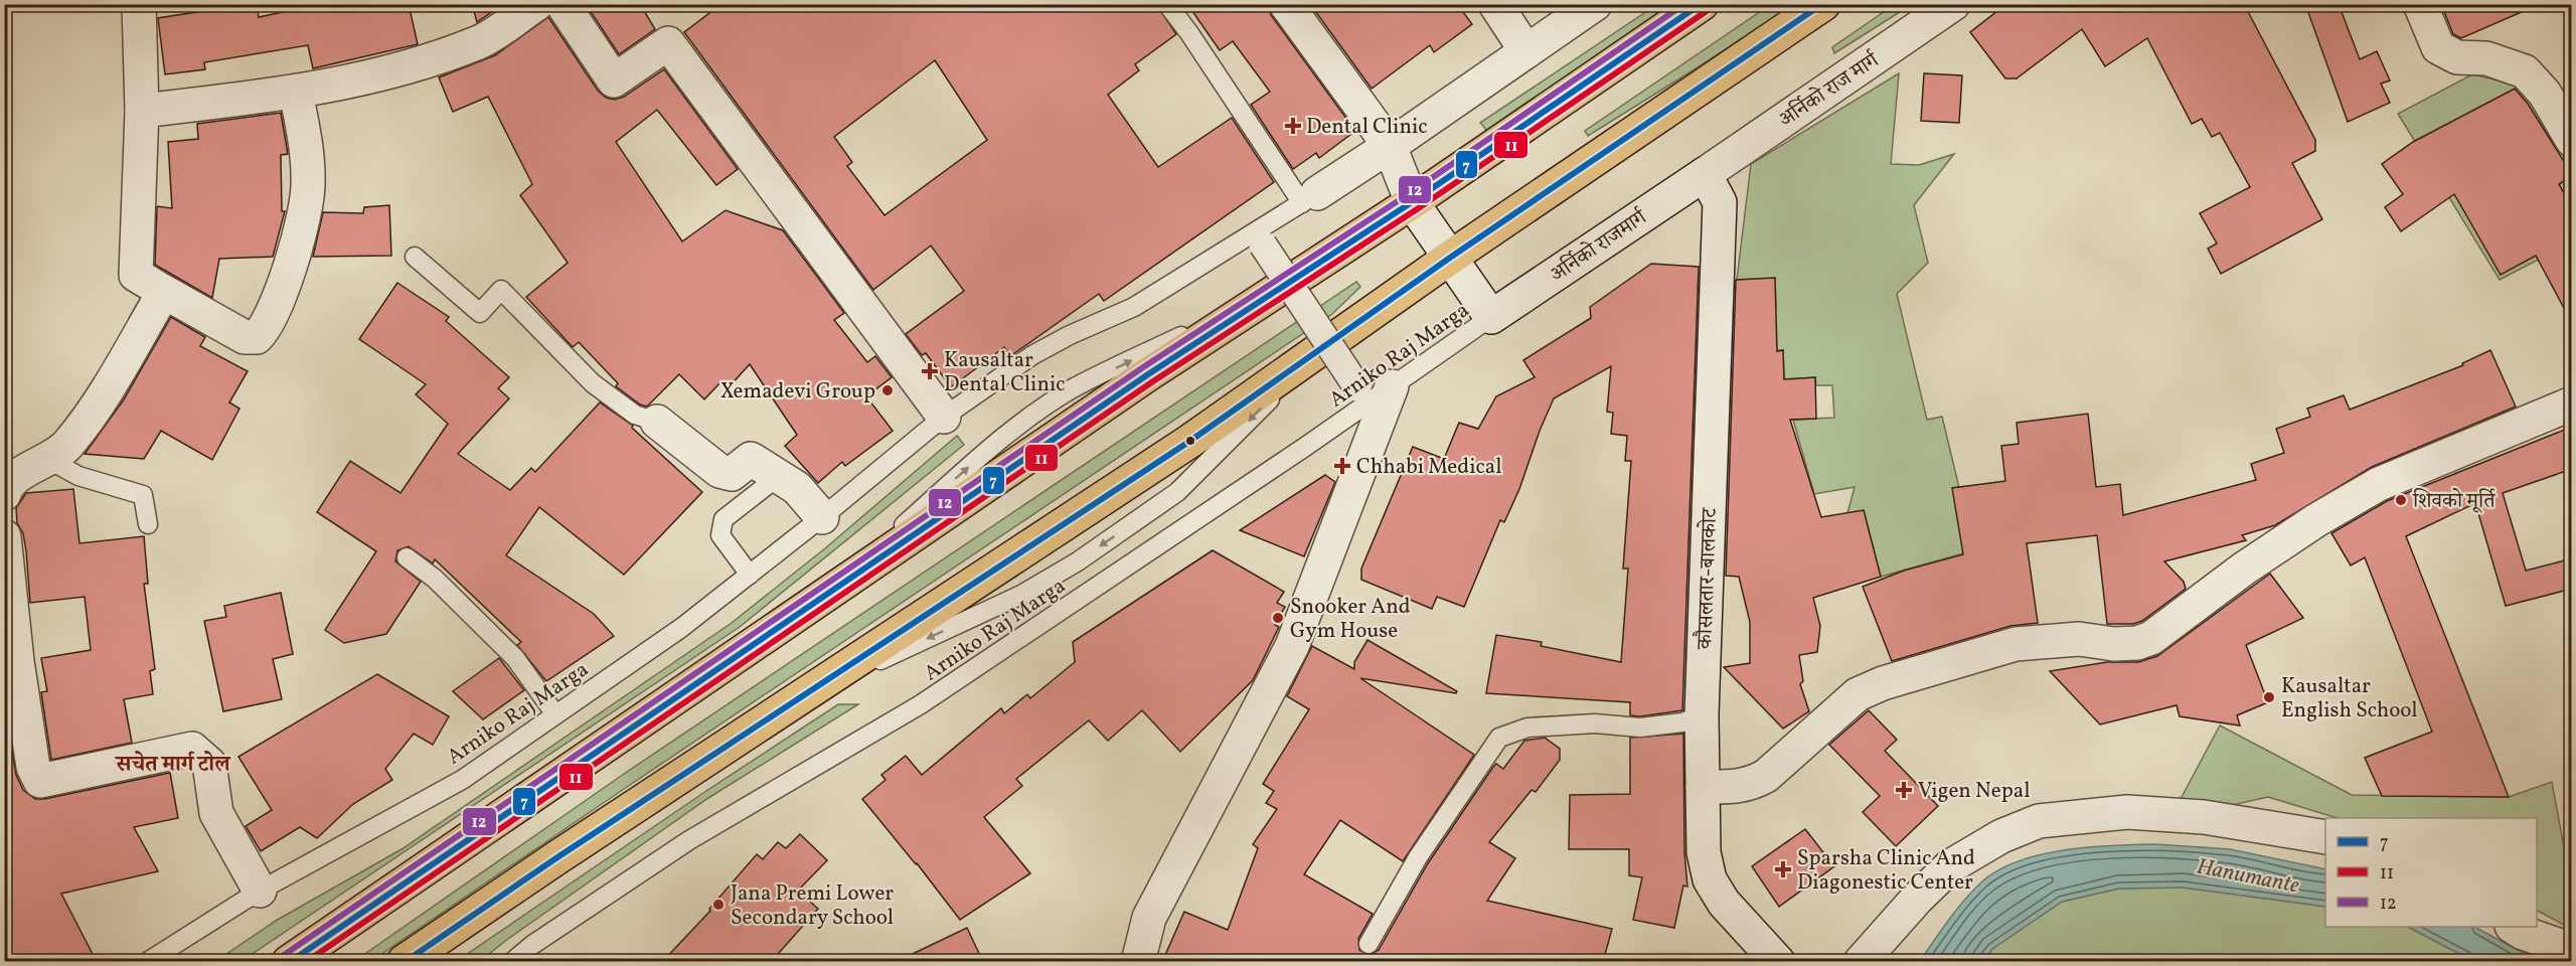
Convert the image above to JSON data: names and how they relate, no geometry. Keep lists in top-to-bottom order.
{
  "streets": {
    "street": ["अर्निको राज मार्ग", "अर्निको राजमार्ग", "कौसलतार-बालकोट"],
    "lane": ["Arniko Raj Marga"]
  },
  "crossings": [
    ["अर्निको राज मार्ग", "अर्निको राजमार्ग"],
    ["अर्निको राज मार्ग", "कौसलतार-बालकोट"],
    ["अर्निको राजमार्ग", "Arniko Raj Marga"],
    ["अर्निको राजमार्ग", "कौसलतार-बालकोट"]
  ],
  "districts": ["सचेत मार्ग टोल"],
  "water": ["Hanumante"],
  "places": {
    "health": [
      "Dental Clinic",
      "Kausaltar Dental Clinic",
      "Chhabi Medical",
      "Vigen Nepal",
      "Sparsha Clinic And Diagonestic Center"
    ],
    "other": [
      "Xemadevi Group",
      "शिवको मूर्ति",
      "Snooker And Gym House",
      "Kausaltar English School",
      "Jana Premi Lower Secondary School"
    ]
  },
  "lines": ["transit line 7", "transit line 12", "transit line 11"],
  "legend": ["7", "11", "12"]
}
